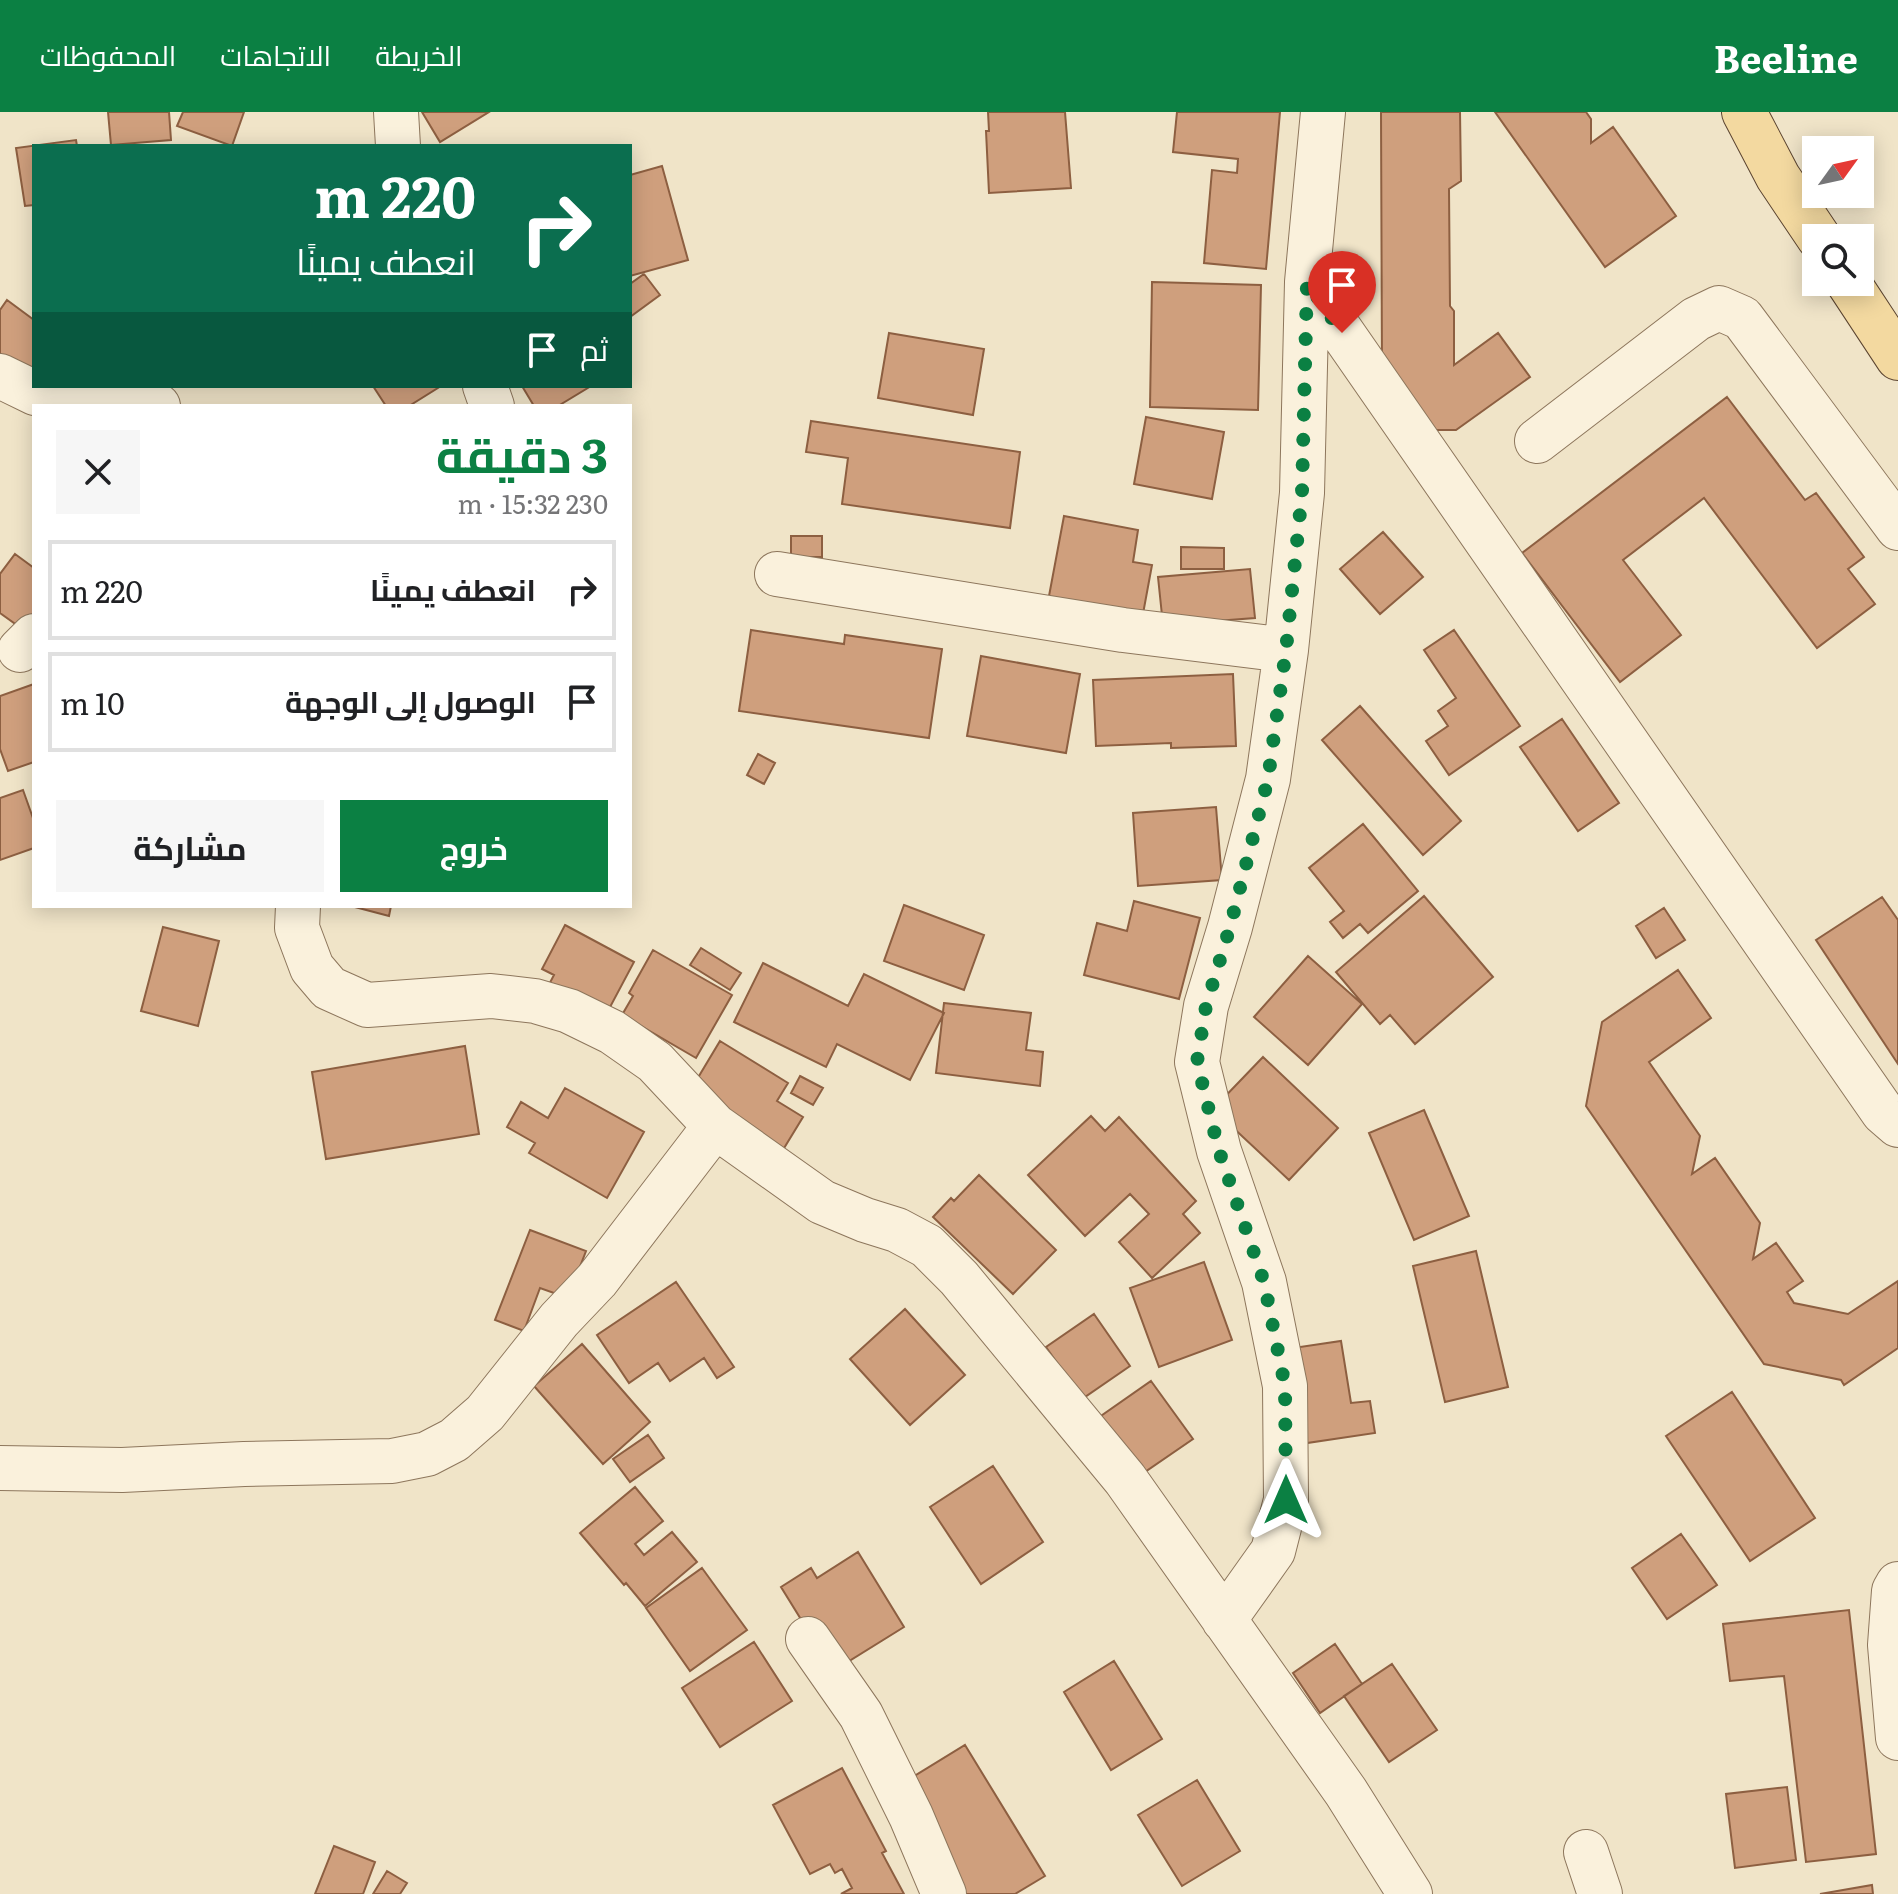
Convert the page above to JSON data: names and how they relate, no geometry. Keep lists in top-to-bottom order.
{
  "north": "top right",
  "page": {
    "header": "Beeline",
    "nav": ["الخريطة", "الاتجاهات", "المحفوظات"],
    "turn": ["220 m", "انعطف يمينًا"],
    "then": "ثم",
    "heading": ["3 دقيقة", "230 m · 15:32"],
    "list": [
      {
        "name": "انعطف يمينًا",
        "value": "220 m"
      },
      {
        "name": "الوصول إلى الوجهة",
        "value": "10 m"
      }
    ],
    "buttons": ["خروج", "مشاركة"]
  }
}
